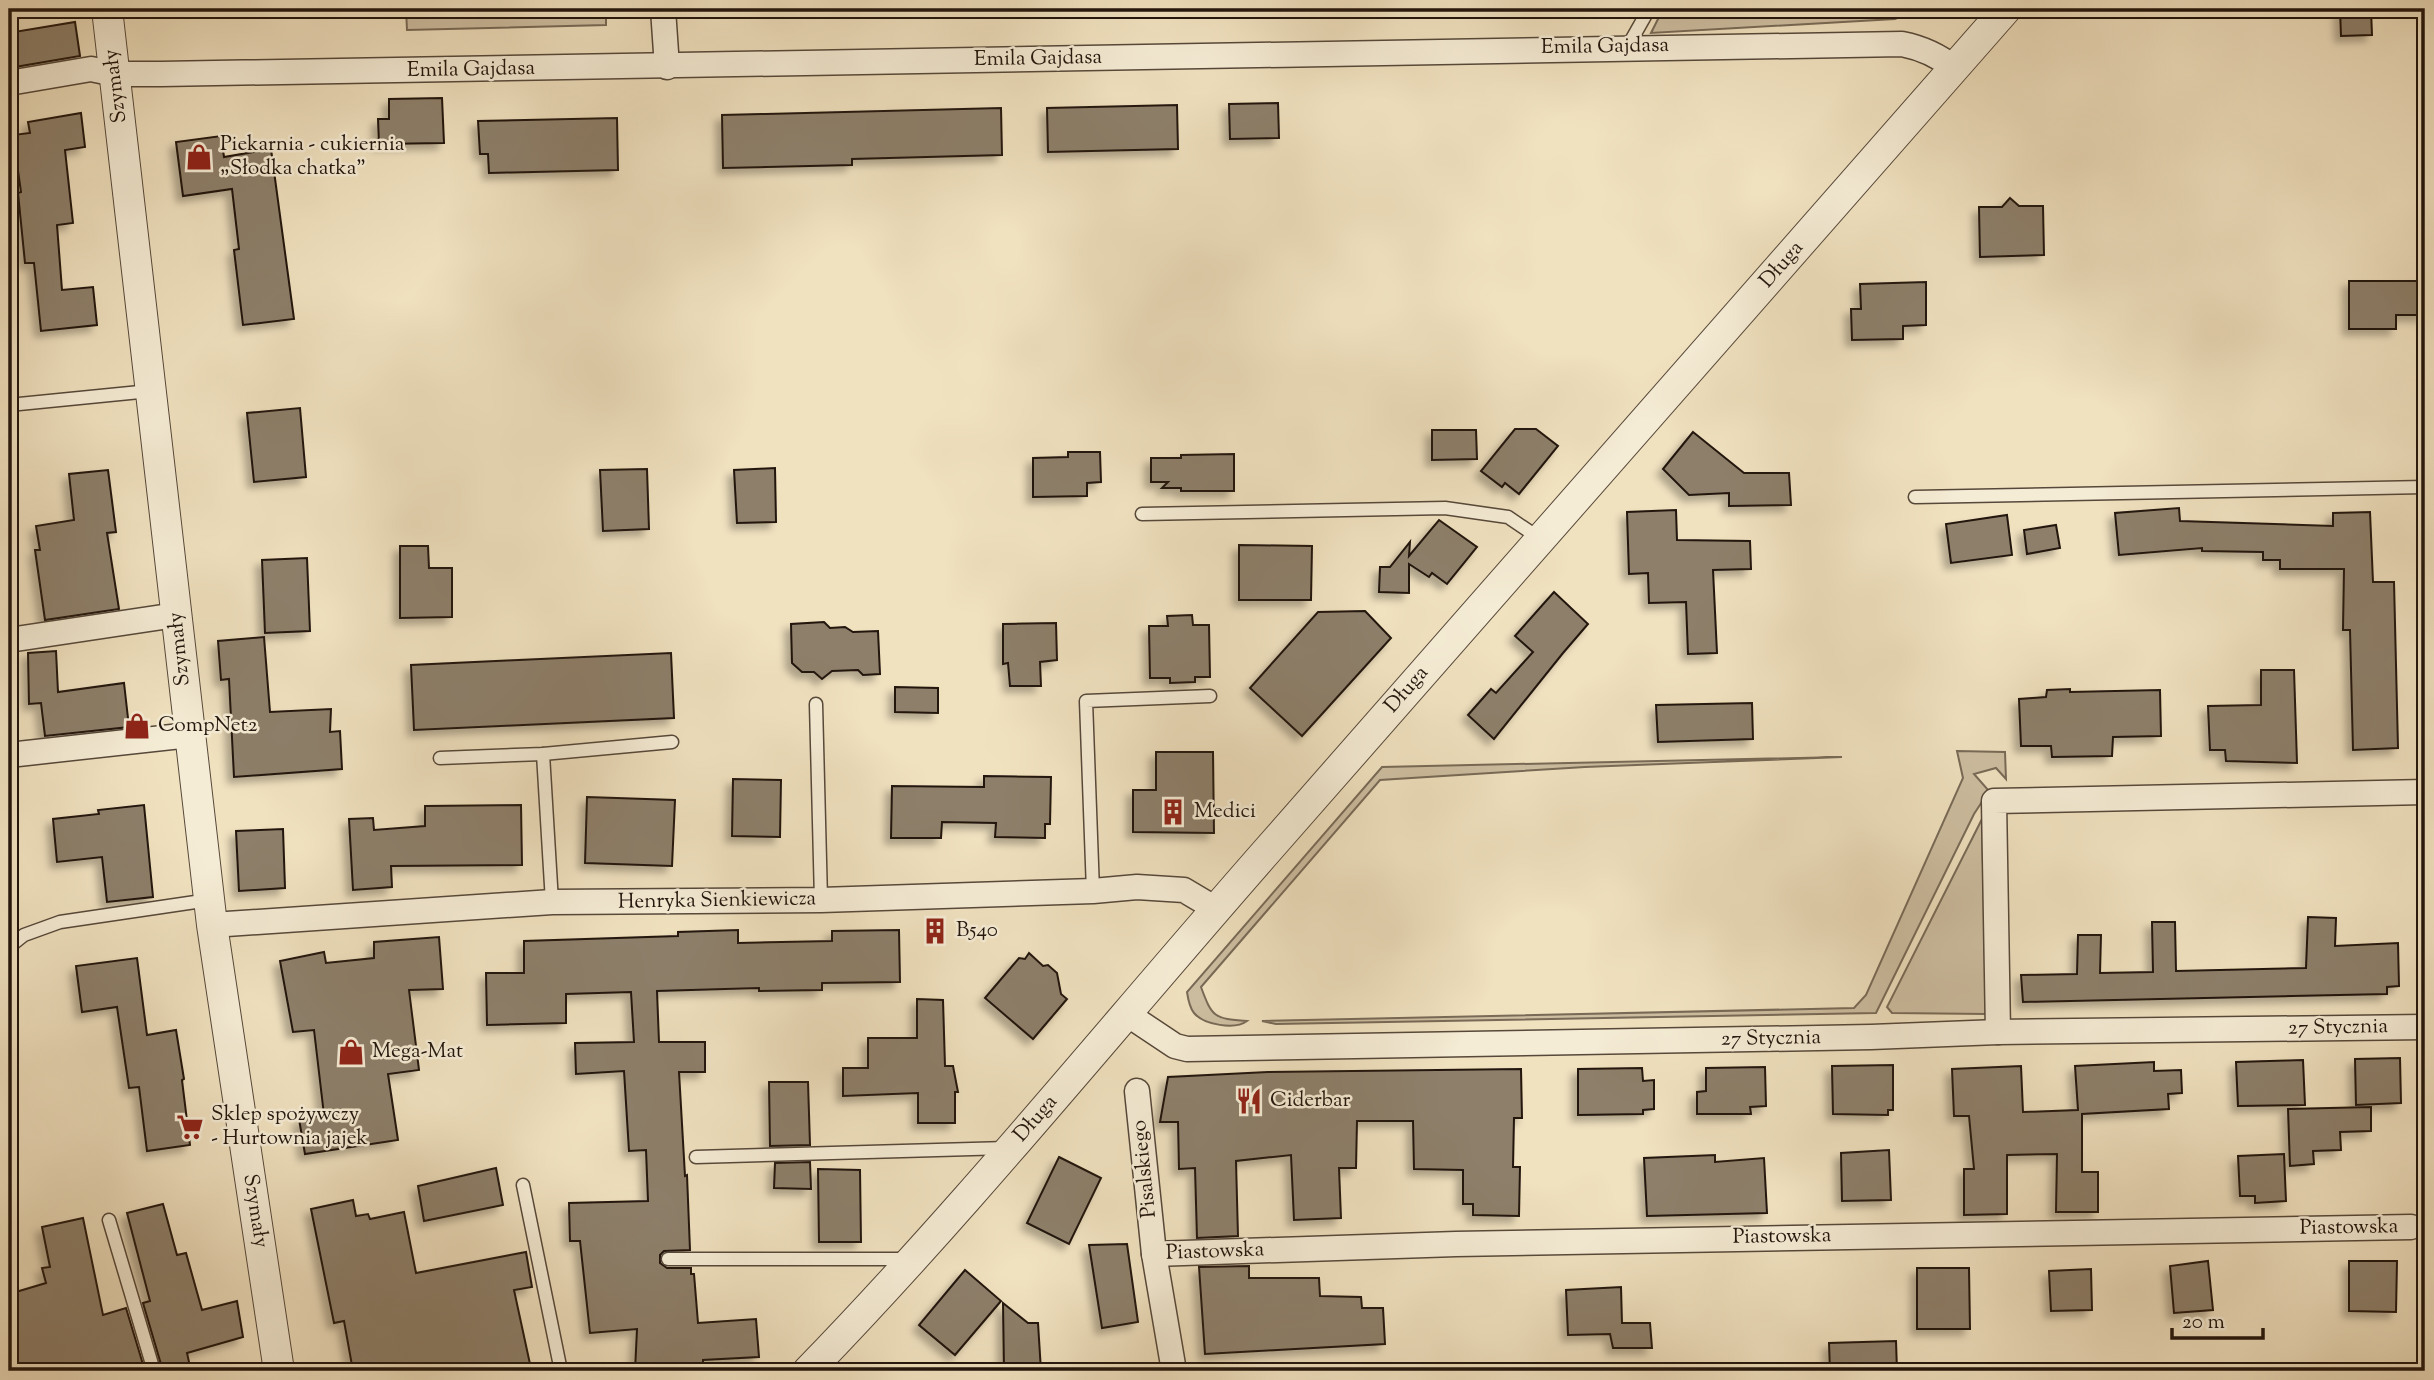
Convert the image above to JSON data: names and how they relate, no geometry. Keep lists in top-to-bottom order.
{
  "streets": {
    "street": [
      "Emila Gajdasa",
      "Szymały",
      "Długa",
      "Henryka Sienkiewicza",
      "27 Stycznia",
      "Pisalskiego",
      "Piastowska"
    ]
  },
  "crossings": [
    ["Emila Gajdasa", "Szymały"],
    ["Emila Gajdasa", "Długa"],
    ["Szymały", "Henryka Sienkiewicza"],
    ["Długa", "Henryka Sienkiewicza"],
    ["Długa", "27 Stycznia"],
    ["Pisalskiego", "Piastowska"]
  ],
  "places": {
    "shop": ["Piekarnia - cukiernia „Słodka chatka”", "CompNet2", "Mega-Mat"],
    "building": ["Medici", "B540"],
    "restaurant": ["Ciderbar"],
    "supermarket": ["Sklep spożywczy - Hurtownia jajek"]
  },
  "scale_bar": "20 m"
}
